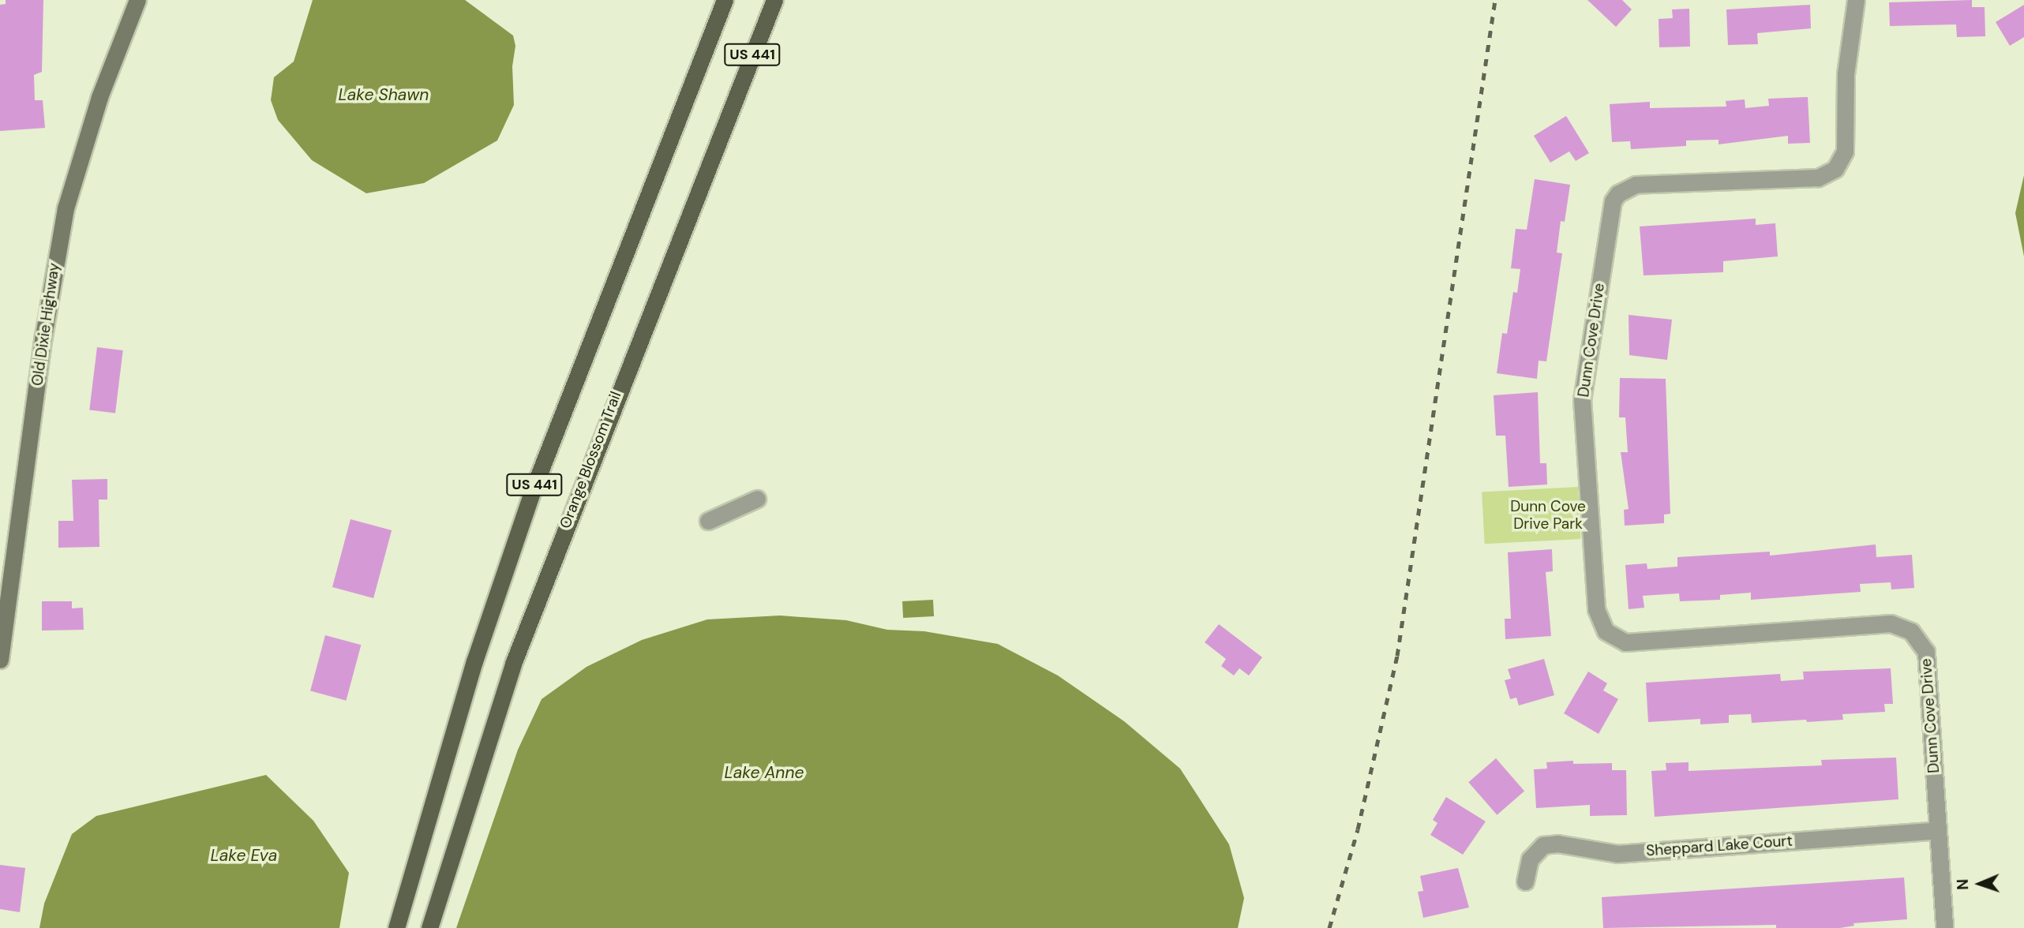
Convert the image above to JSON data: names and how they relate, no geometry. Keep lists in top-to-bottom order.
{
  "streets": {
    "main road": ["US 441", "Orange Blossom Trail"],
    "street": ["Old Dixie Highway", "Dunn Cove Drive", "Sheppard Lake Court"]
  },
  "crossings": [
    ["Dunn Cove Drive", "Sheppard Lake Court"]
  ],
  "water": ["Lake Shawn", "Lake Anne", "Lake Eva"],
  "parks": ["Dunn Cove Drive Park"],
  "north": "left"
}
